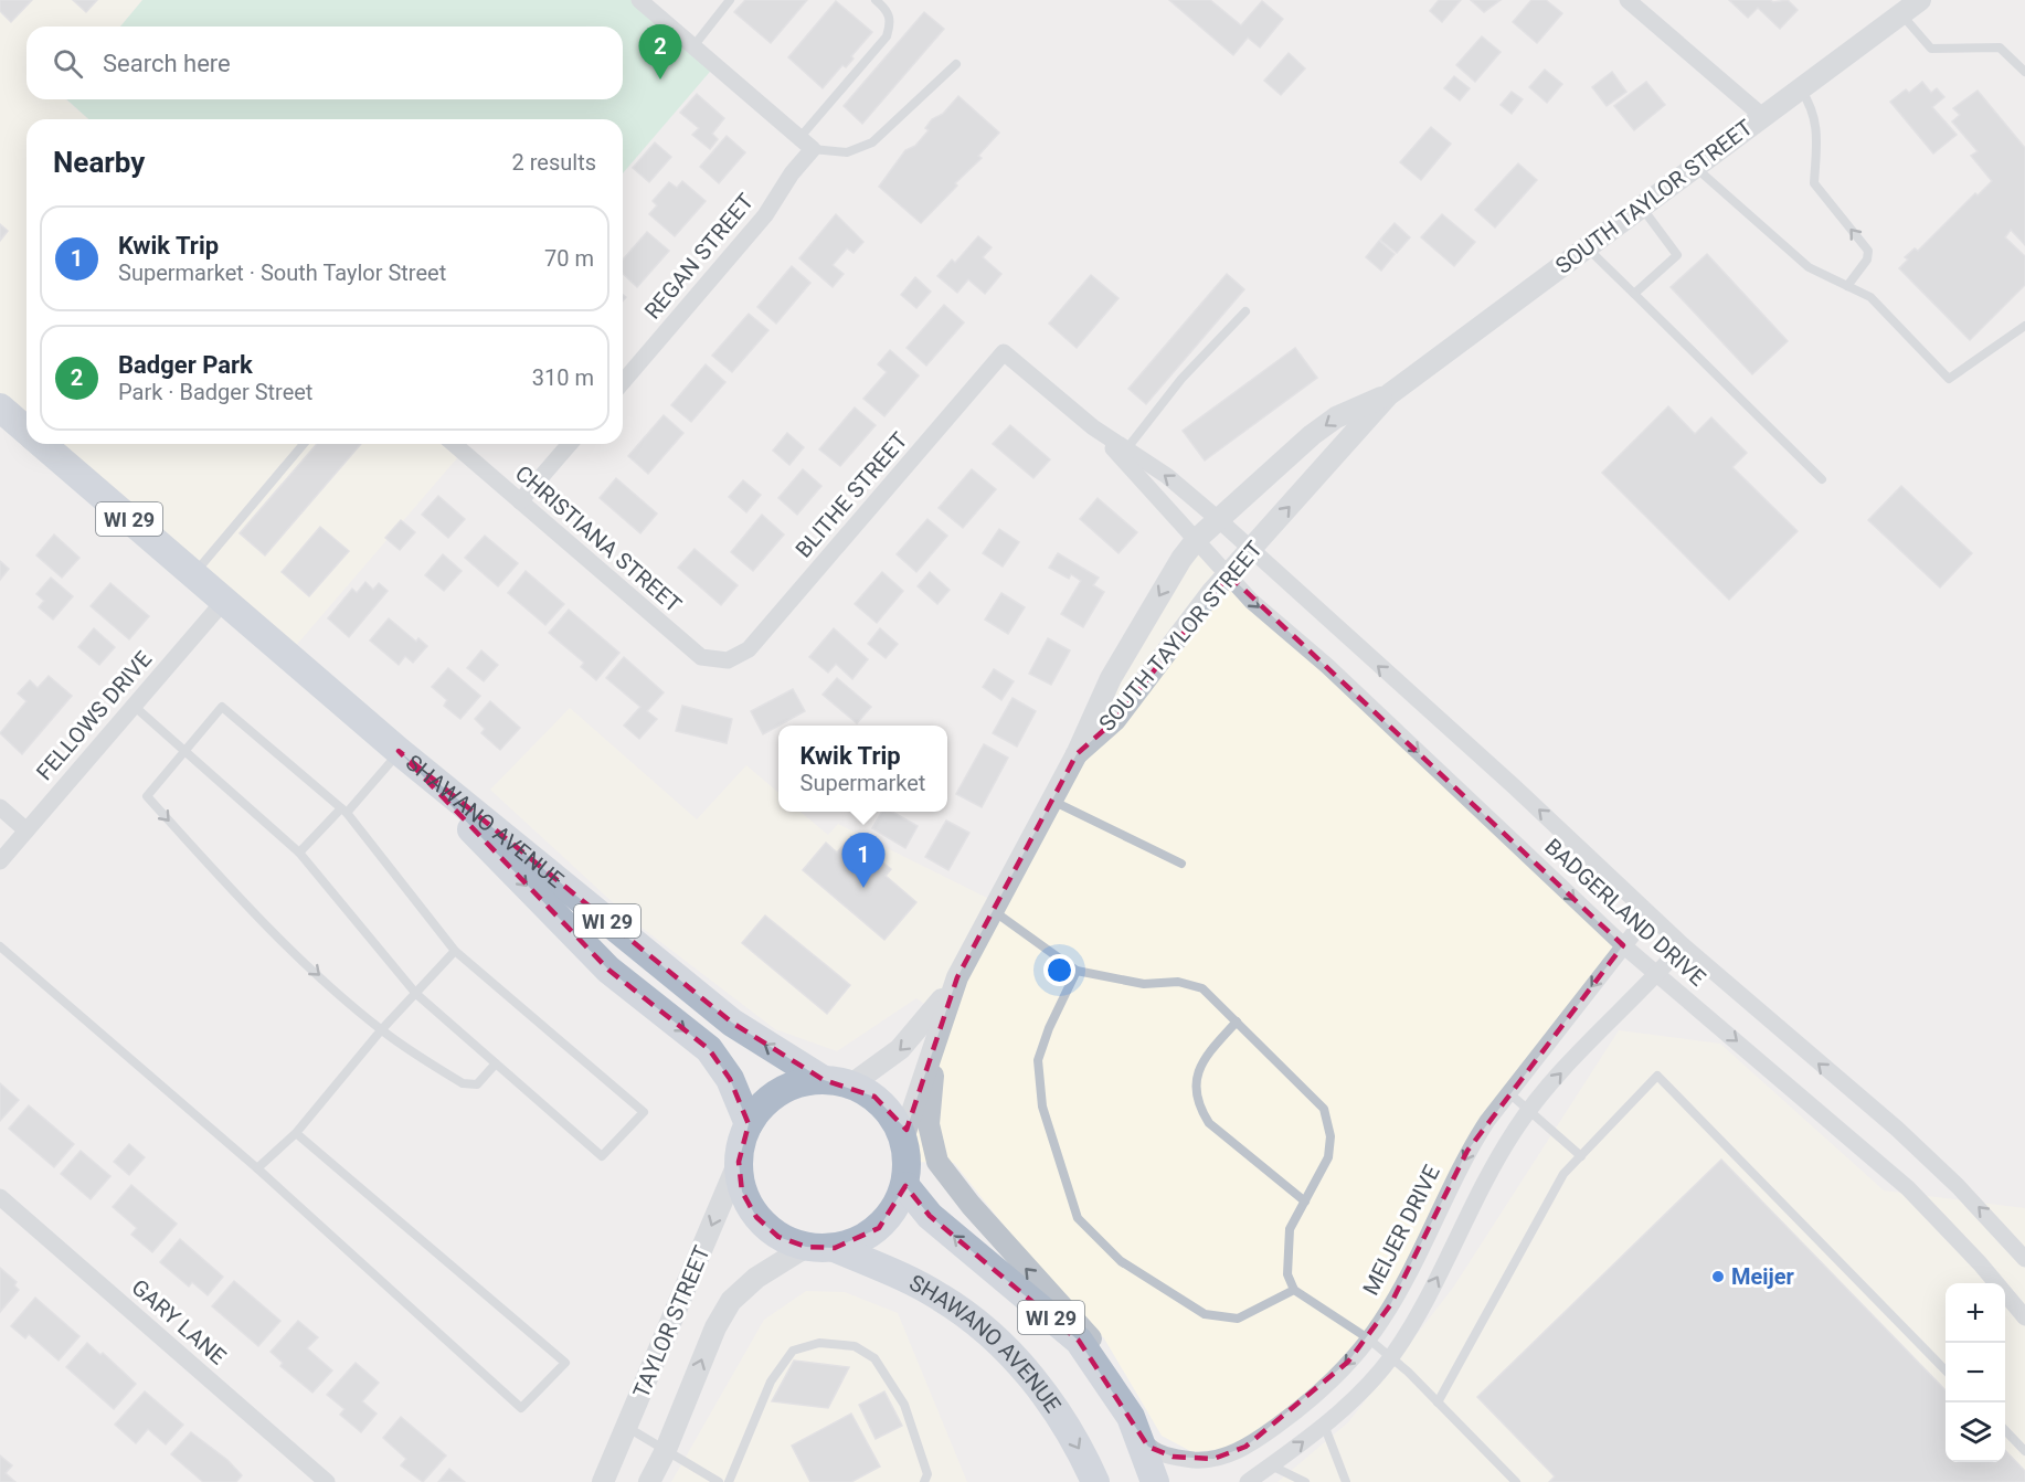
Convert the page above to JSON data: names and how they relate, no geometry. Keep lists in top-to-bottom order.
{
  "streets": {
    "main road": ["WI 29", "SHAWANO AVENUE"],
    "street": [
      "SOUTH TAYLOR STREET",
      "REGAN STREET",
      "BLITHE STREET",
      "CHRISTIANA STREET",
      "FELLOWS DRIVE",
      "BADGERLAND DRIVE",
      "MEIJER DRIVE",
      "GARY LANE",
      "TAYLOR STREET"
    ]
  },
  "crossings": [
    ["SOUTH TAYLOR STREET", "WI 29"],
    ["SOUTH TAYLOR STREET", "SHAWANO AVENUE"],
    ["SOUTH TAYLOR STREET", "BADGERLAND DRIVE"],
    ["SOUTH TAYLOR STREET", "TAYLOR STREET"],
    ["BLITHE STREET", "CHRISTIANA STREET"],
    ["BLITHE STREET", "BADGERLAND DRIVE"],
    ["WI 29", "SHAWANO AVENUE"],
    ["WI 29", "MEIJER DRIVE"],
    ["WI 29", "TAYLOR STREET"],
    ["FELLOWS DRIVE", "SHAWANO AVENUE"],
    ["SHAWANO AVENUE", "TAYLOR STREET"],
    ["BADGERLAND DRIVE", "MEIJER DRIVE"]
  ],
  "places": ["Meijer"],
  "page": {
    "pins": ["2", "1"],
    "search": "Search here",
    "heading": ["Nearby", "2 results"],
    "list": [
      {
        "mark": "1",
        "name": "Kwik Trip",
        "note": "Supermarket · South Taylor Street",
        "value": "70 m"
      },
      {
        "mark": "2",
        "name": "Badger Park",
        "note": "Park · Badger Street",
        "value": "310 m"
      }
    ],
    "popup": ["Kwik Trip", "Supermarket"],
    "map_buttons": ["+", "−"]
  }
}
